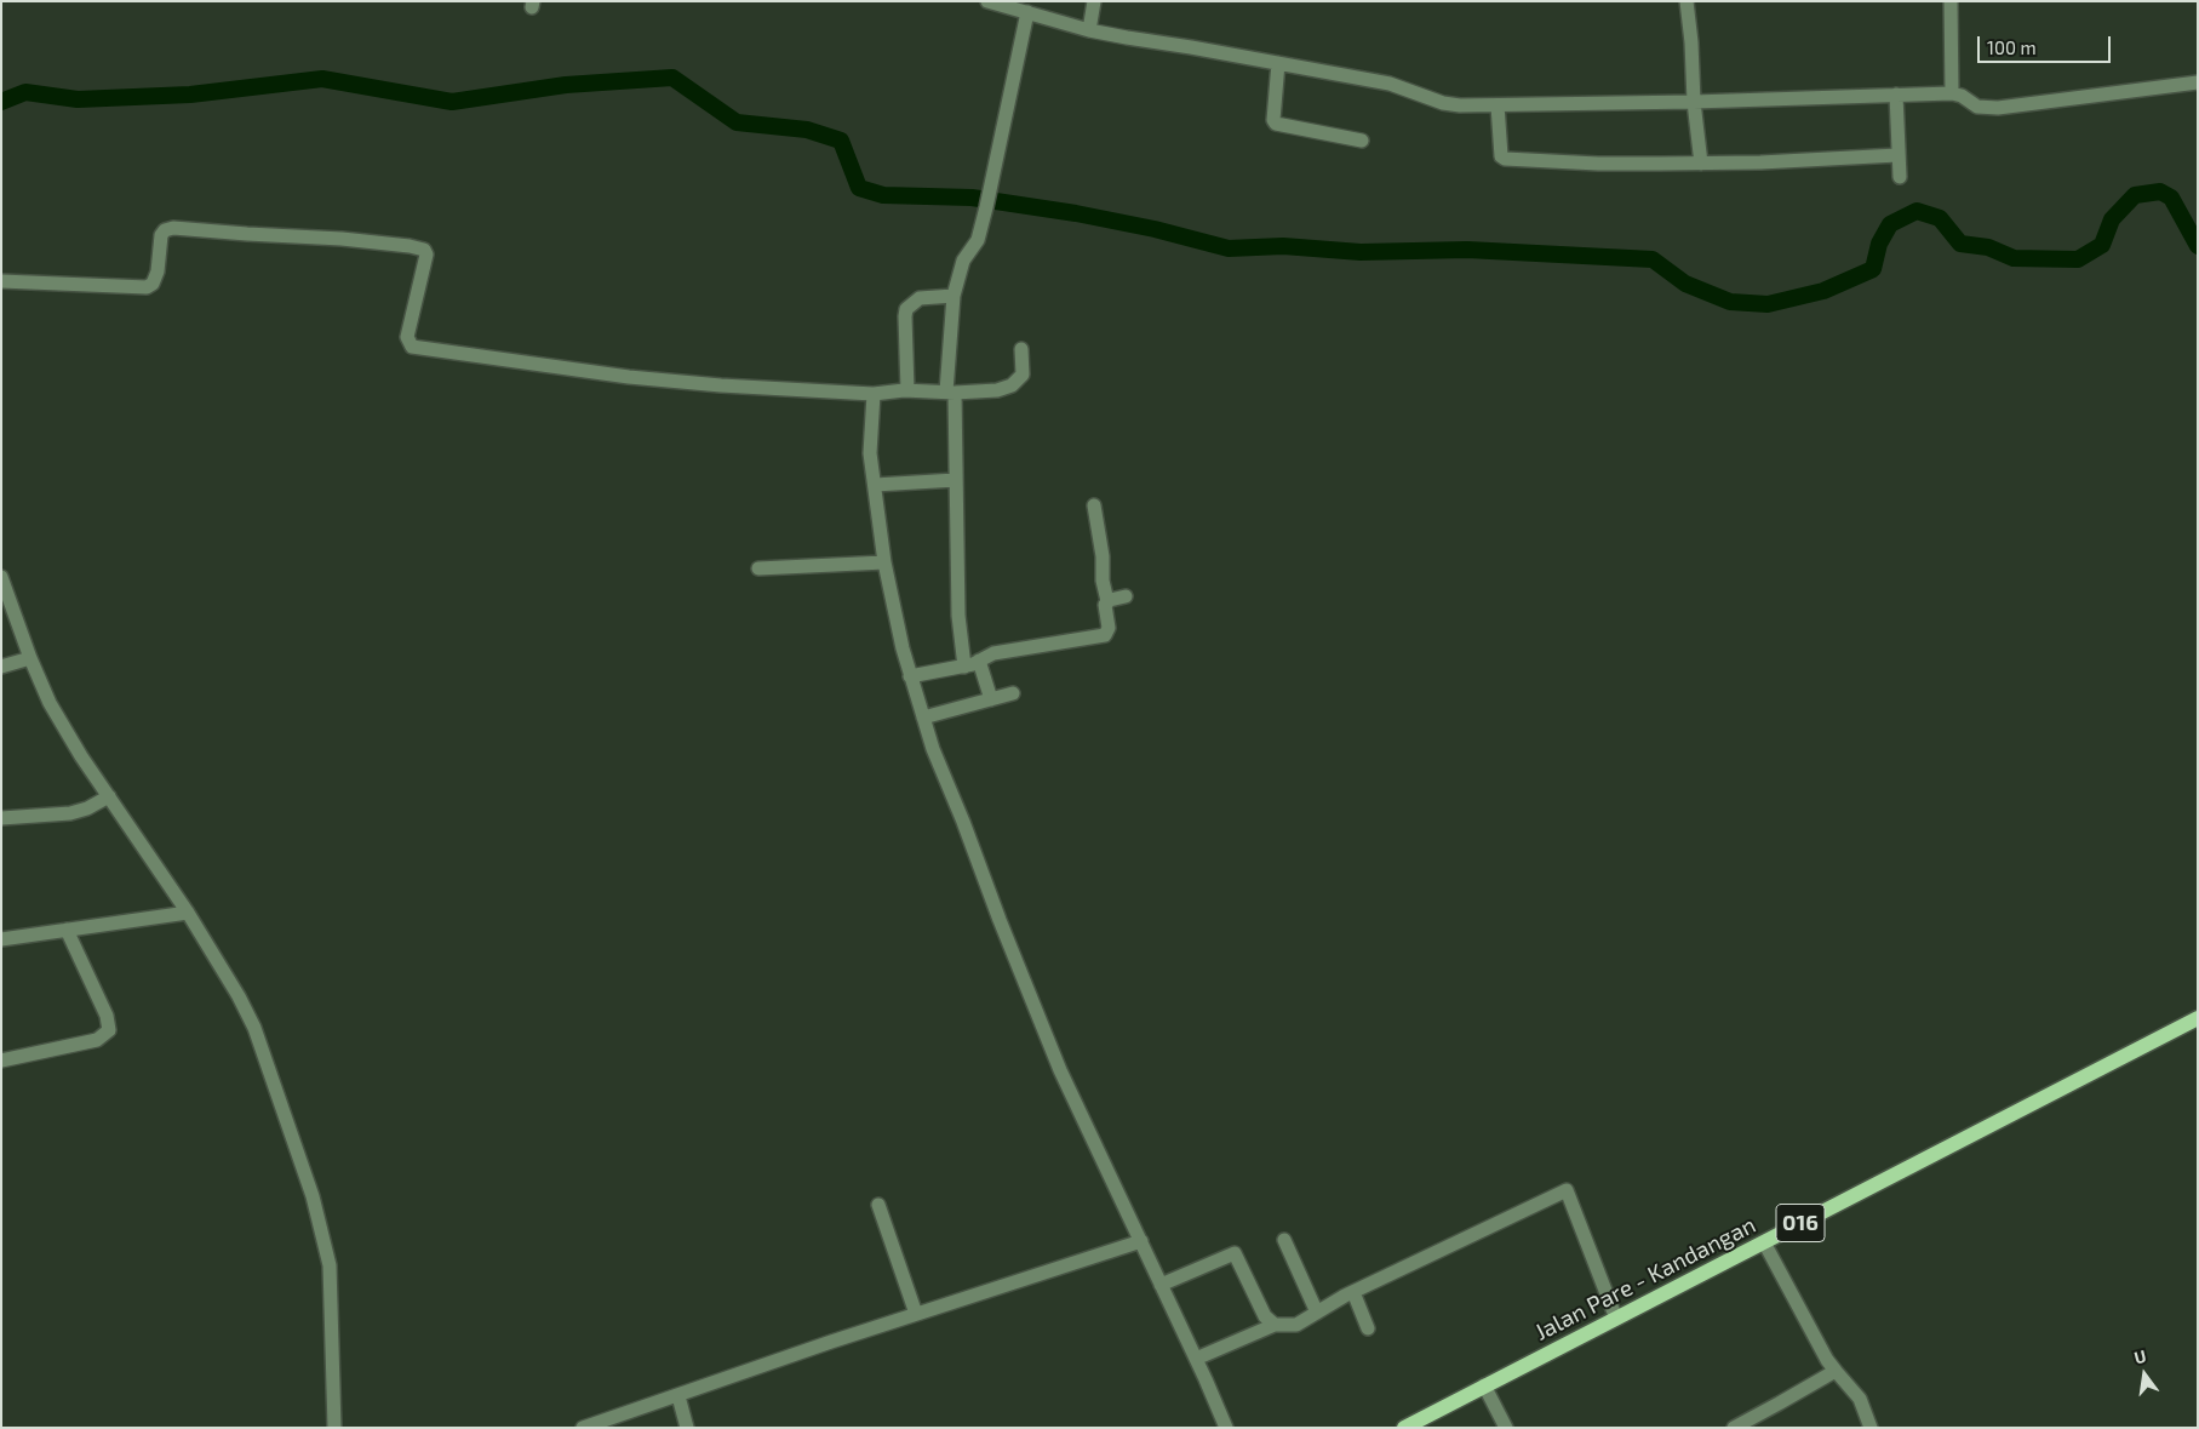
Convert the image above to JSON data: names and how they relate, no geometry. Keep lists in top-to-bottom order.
{
  "streets": {
    "main road": ["016", "Jalan Pare - Kandangan"]
  },
  "scale_bar": "100 m",
  "north": "top"
}
